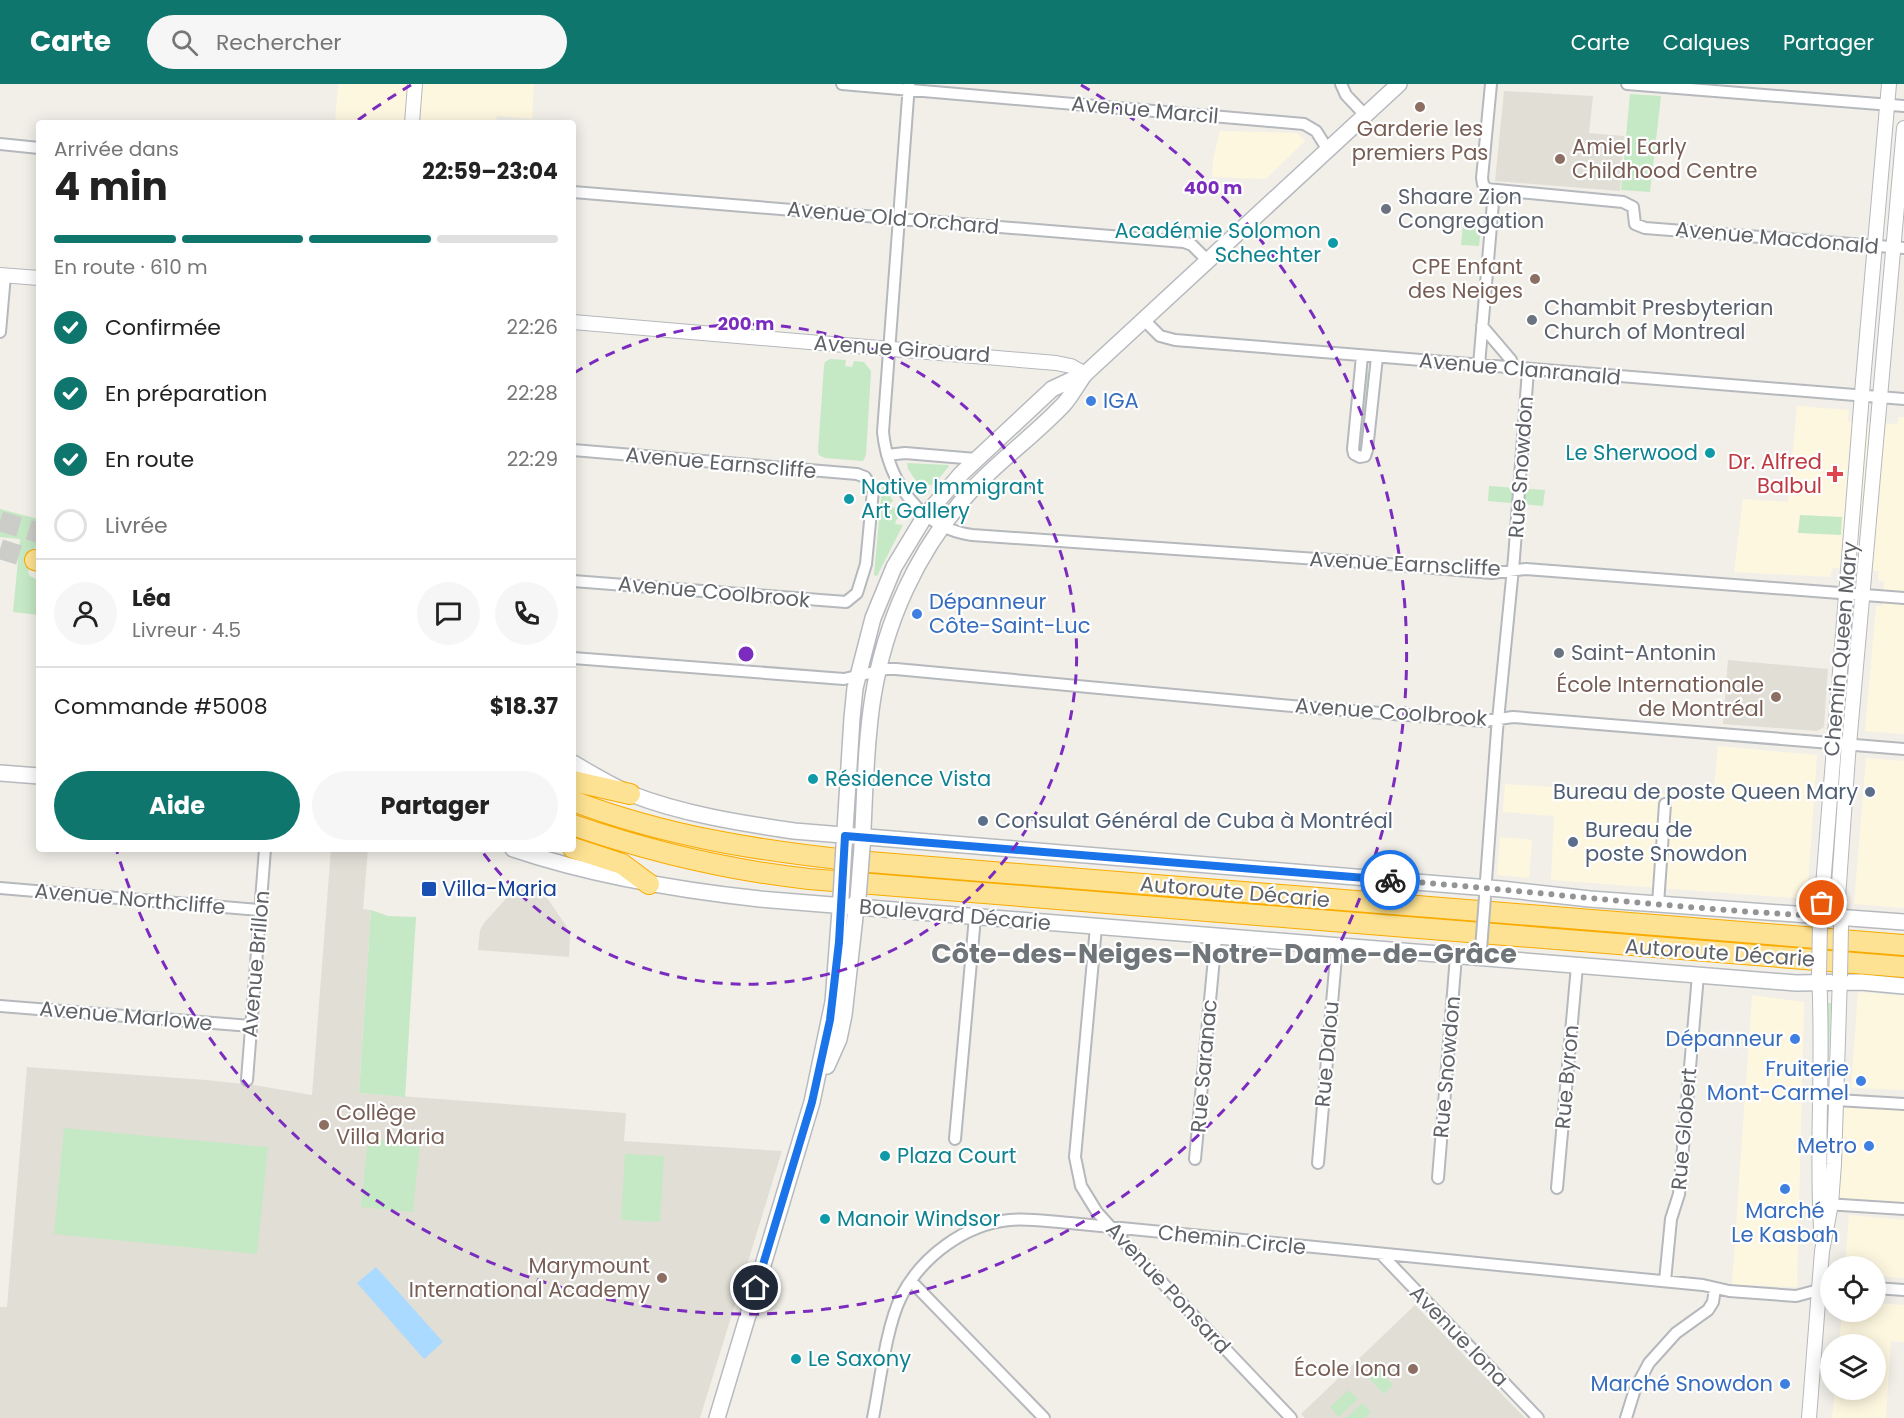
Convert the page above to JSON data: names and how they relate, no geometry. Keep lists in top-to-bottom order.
{
  "streets": {
    "highway": ["Autoroute Décarie"],
    "main road": ["Boulevard Décarie"],
    "street": [
      "Avenue Marcil",
      "Avenue Old Orchard",
      "Avenue Macdonald",
      "Avenue Girouard",
      "Avenue Clanranald",
      "Avenue Earnscliffe",
      "Rue Snowdon",
      "Avenue Coolbrook",
      "Chemin Queen Mary",
      "Avenue Northcliffe",
      "Avenue Brillon",
      "Avenue Marlowe",
      "Rue Dalou",
      "Rue Saranac",
      "Rue Byron",
      "Rue Globert",
      "Chemin Circle",
      "Avenue Ponsard",
      "Avenue Iona"
    ]
  },
  "crossings": [
    ["Avenue Macdonald", "Chemin Queen Mary"],
    ["Avenue Clanranald", "Rue Snowdon"],
    ["Avenue Clanranald", "Chemin Queen Mary"],
    ["Avenue Earnscliffe", "Rue Snowdon"],
    ["Avenue Earnscliffe", "Avenue Coolbrook"],
    ["Avenue Earnscliffe", "Chemin Queen Mary"],
    ["Rue Snowdon", "Avenue Coolbrook"],
    ["Rue Snowdon", "Boulevard Décarie"],
    ["Avenue Coolbrook", "Chemin Queen Mary"],
    ["Chemin Queen Mary", "Boulevard Décarie"],
    ["Avenue Northcliffe", "Avenue Brillon"],
    ["Boulevard Décarie", "Rue Dalou"],
    ["Boulevard Décarie", "Rue Saranac"],
    ["Boulevard Décarie", "Rue Byron"],
    ["Boulevard Décarie", "Rue Globert"],
    ["Boulevard Décarie", "Avenue Ponsard"],
    ["Avenue Brillon", "Avenue Marlowe"],
    ["Rue Globert", "Chemin Circle"],
    ["Chemin Circle", "Avenue Ponsard"],
    ["Chemin Circle", "Avenue Iona"]
  ],
  "districts": ["Côte-des-Neiges–Notre-Dame-de-Grâce"],
  "places": {
    "other": [
      "Garderie les premiers Pas",
      "Amiel Early Childhood Centre",
      "Shaare Zion Congregation",
      "Académie Solomon Schechter",
      "CPE Enfant des Neiges",
      "Chambit Presbyterian Church of Montreal",
      "IGA",
      "Le Sherwood",
      "Native Immigrant Art Gallery",
      "Dépanneur Côte-Saint-Luc",
      "Saint-Antonin",
      "École Internationale de Montréal",
      "Résidence Vista",
      "Bureau de poste Queen Mary",
      "Consulat Général de Cuba à Montréal",
      "Bureau de poste Snowdon",
      "Dépanneur",
      "Fruiterie Mont-Carmel",
      "Collège Villa Maria",
      "Metro",
      "Plaza Court",
      "Marché Le Kasbah",
      "Manoir Windsor",
      "Marymount International Academy",
      "Le Saxony",
      "École Iona",
      "Marché Snowdon"
    ],
    "health": ["Dr. Alfred Balbul"],
    "transit": ["Villa-Maria"]
  },
  "page": {
    "header": "Carte",
    "search": "Rechercher",
    "nav": ["Carte", "Calques", "Partager"],
    "heading": ["4 min", "Arrivée dans", "22:59–23:04"],
    "panel": [
      "Léa",
      "Livreur · 4.5",
      "Commande #5008",
      "$18.37"
    ],
    "bar": "En route · 610 m",
    "list": [
      ["Confirmée", "22:26"],
      ["En préparation", "22:28"],
      ["En route", "22:29"],
      "Livrée"
    ],
    "buttons": ["Aide", "Partager"]
  },
  "rings": ["400 m", "200 m"]
}
